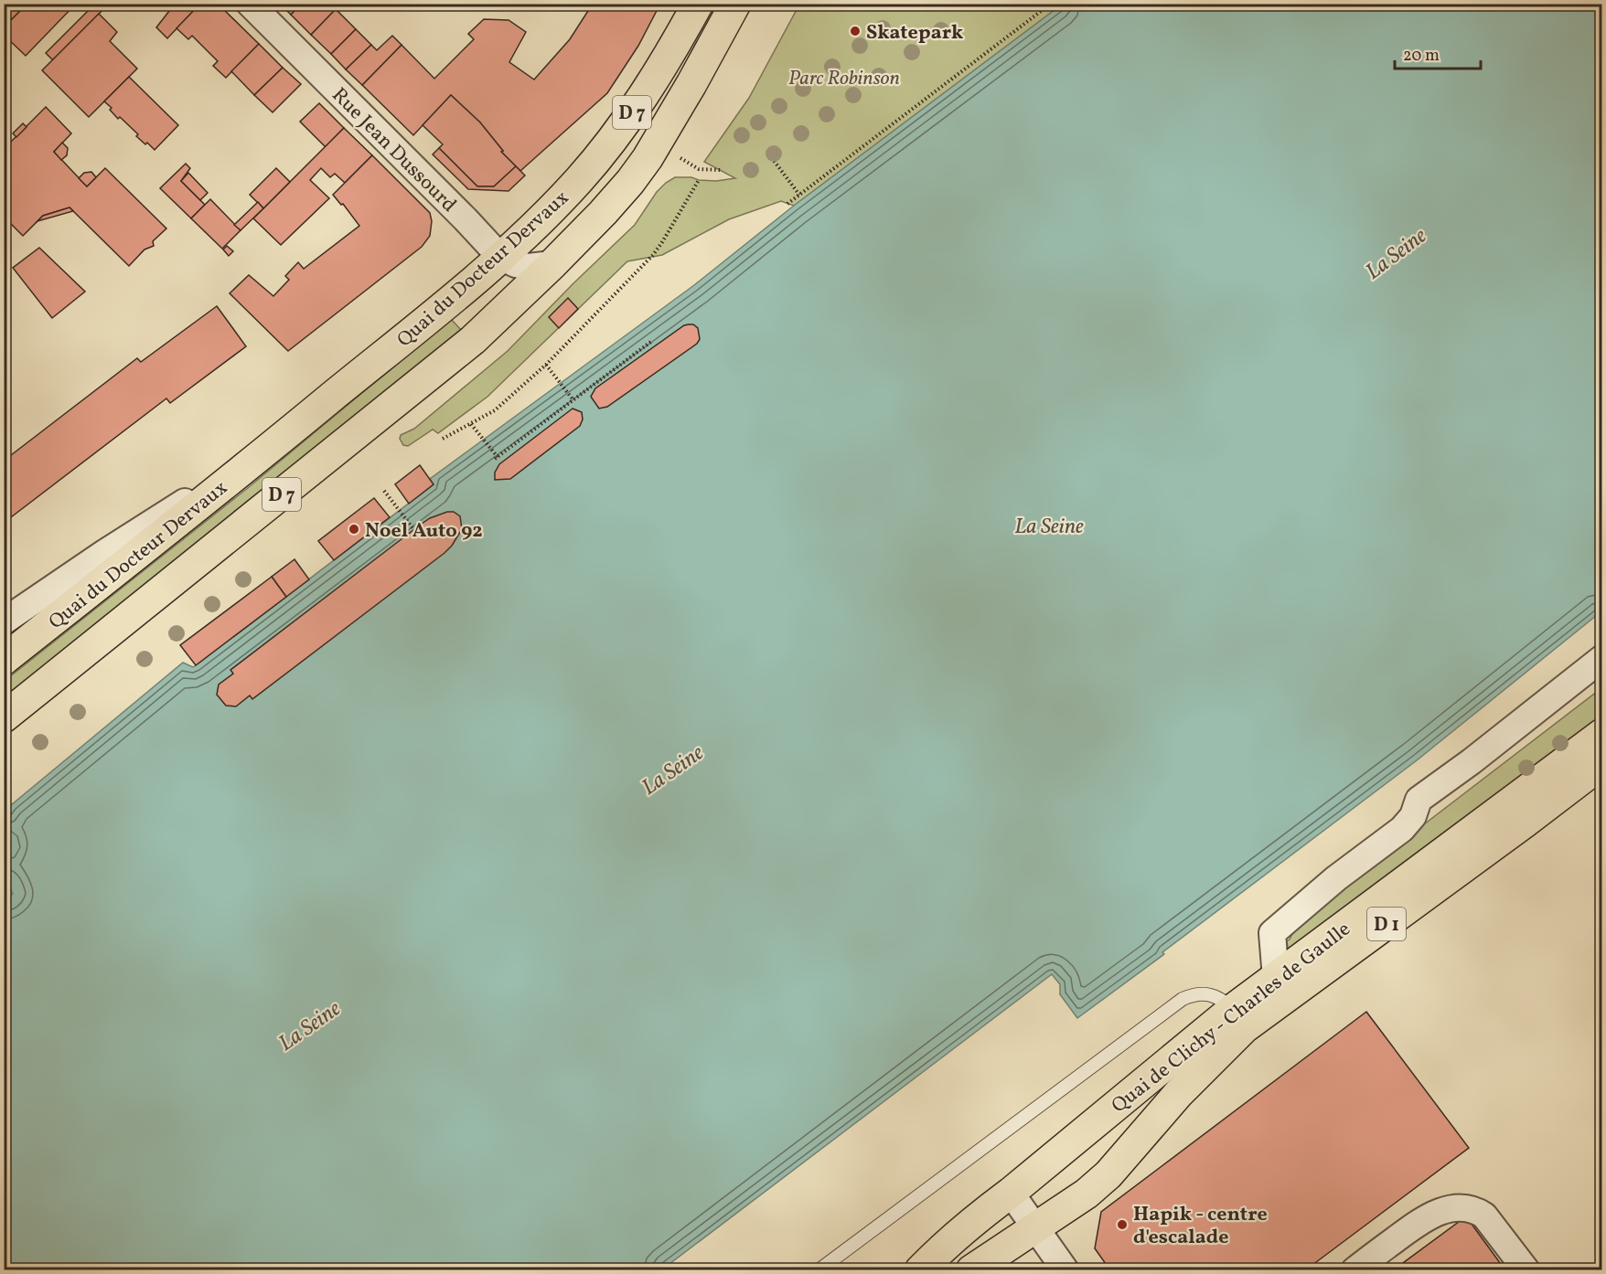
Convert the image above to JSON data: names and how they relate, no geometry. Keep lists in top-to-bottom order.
{
  "streets": {
    "main road": [
      "D 7",
      "Quai du Docteur Dervaux",
      "D 1",
      "Quai de Clichy - Charles de Gaulle"
    ],
    "street": ["Rue Jean Dussourd"]
  },
  "crossings": [
    ["D 7", "Rue Jean Dussourd"],
    ["Rue Jean Dussourd", "Quai du Docteur Dervaux"]
  ],
  "water": ["La Seine"],
  "parks": ["Parc Robinson"],
  "places": ["Skatepark", "Noel Auto 92", "Hapik - centre d'escalade"],
  "scale_bar": "20 m"
}
